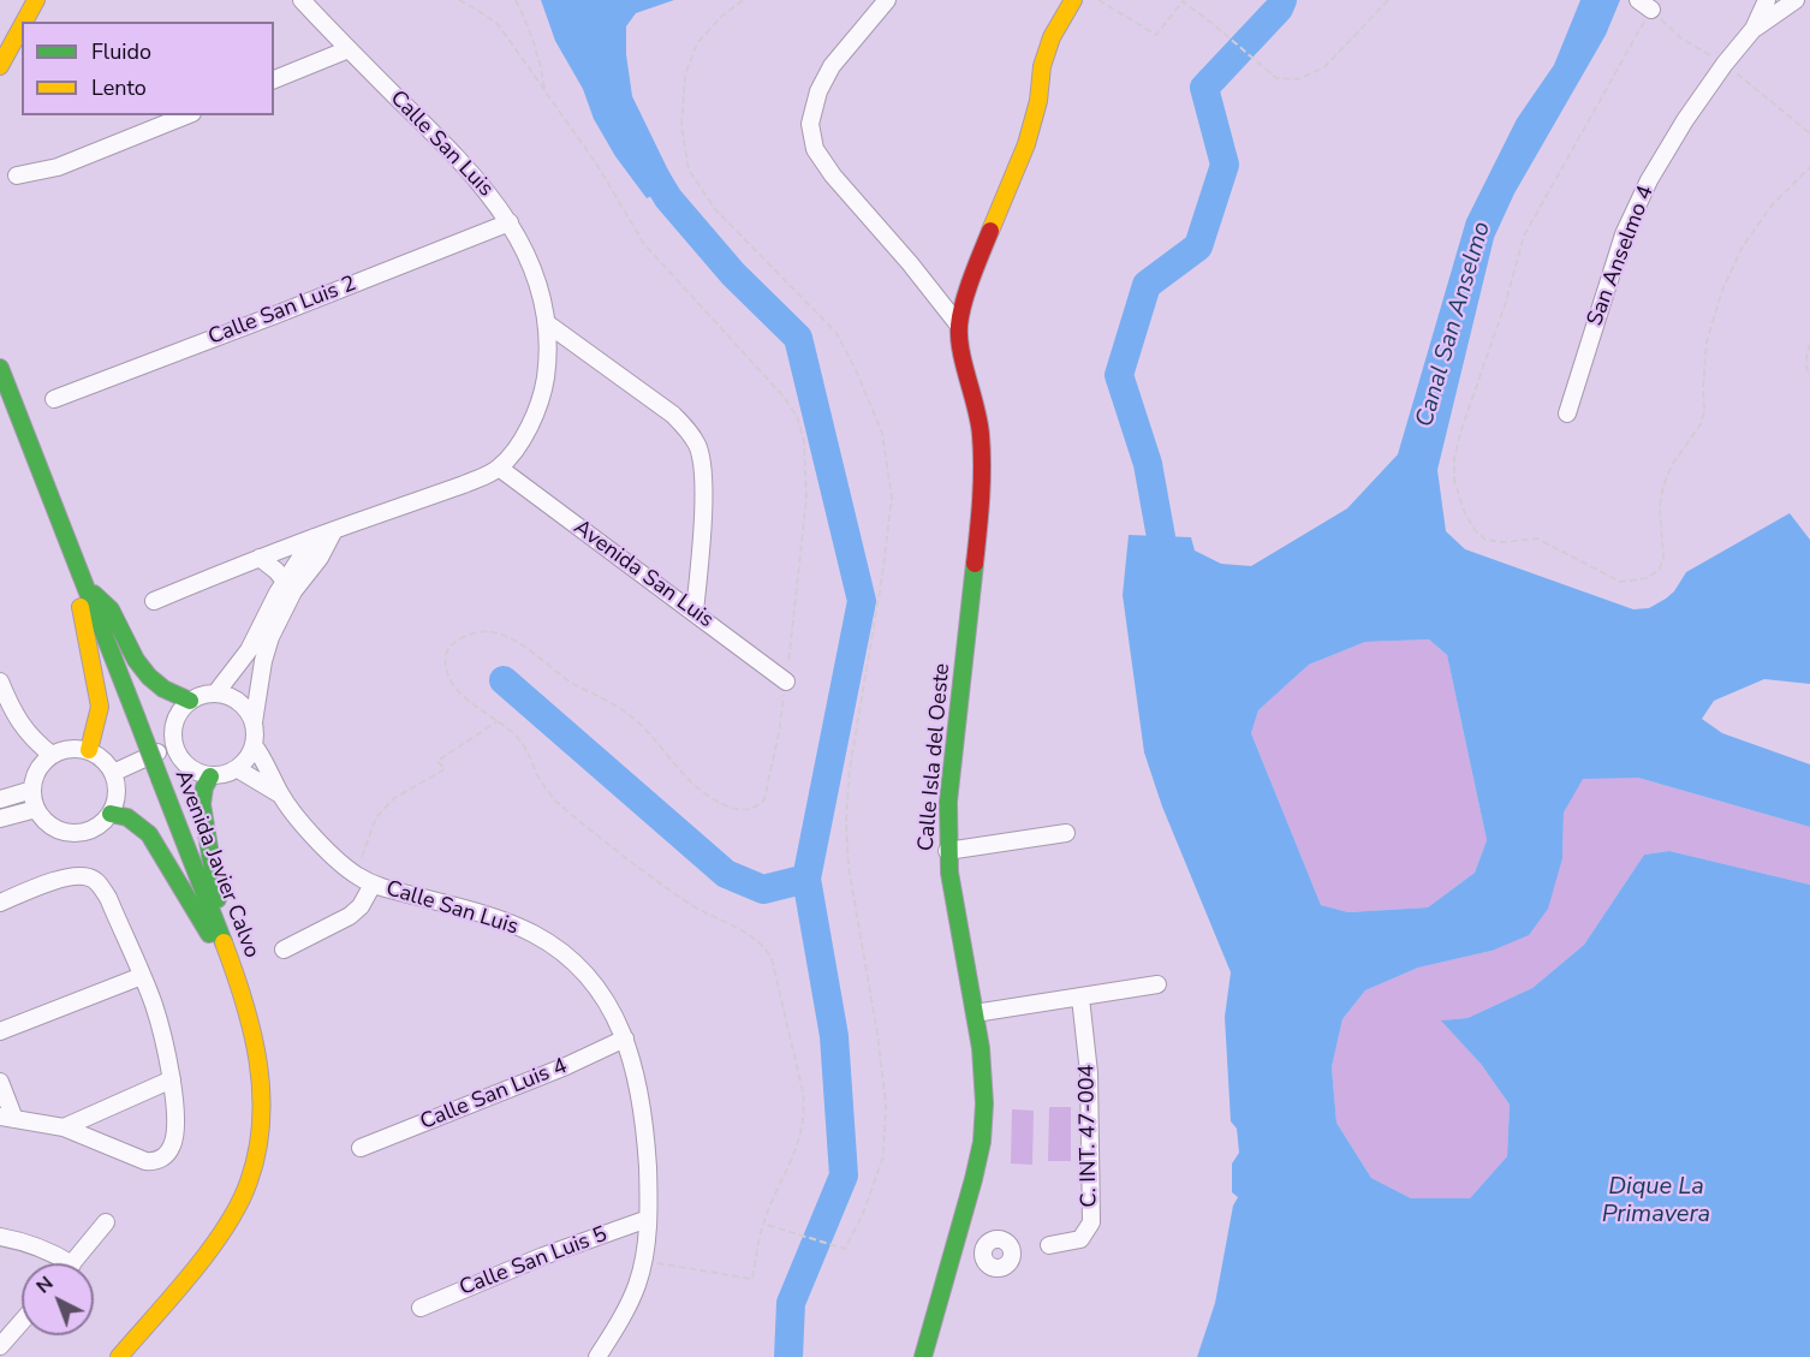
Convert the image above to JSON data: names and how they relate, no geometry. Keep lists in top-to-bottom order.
{
  "streets": {
    "street": [
      "Calle San Luis",
      "San Anselmo 4",
      "Calle San Luis 2",
      "Avenida San Luis",
      "Calle Isla del Oeste",
      "Avenida Javier Calvo",
      "Calle San Luis 4",
      "C. INT. 47-004",
      "Calle San Luis 5"
    ]
  },
  "crossings": [
    ["Calle San Luis", "Calle San Luis 2"],
    ["Calle San Luis", "Avenida San Luis"],
    ["Calle San Luis", "Calle San Luis 4"],
    ["Calle San Luis", "Calle San Luis 5"]
  ],
  "water": ["Canal San Anselmo", "Dique La Primavera"],
  "legend": ["Fluido", "Lento"],
  "north": "top left"
}
